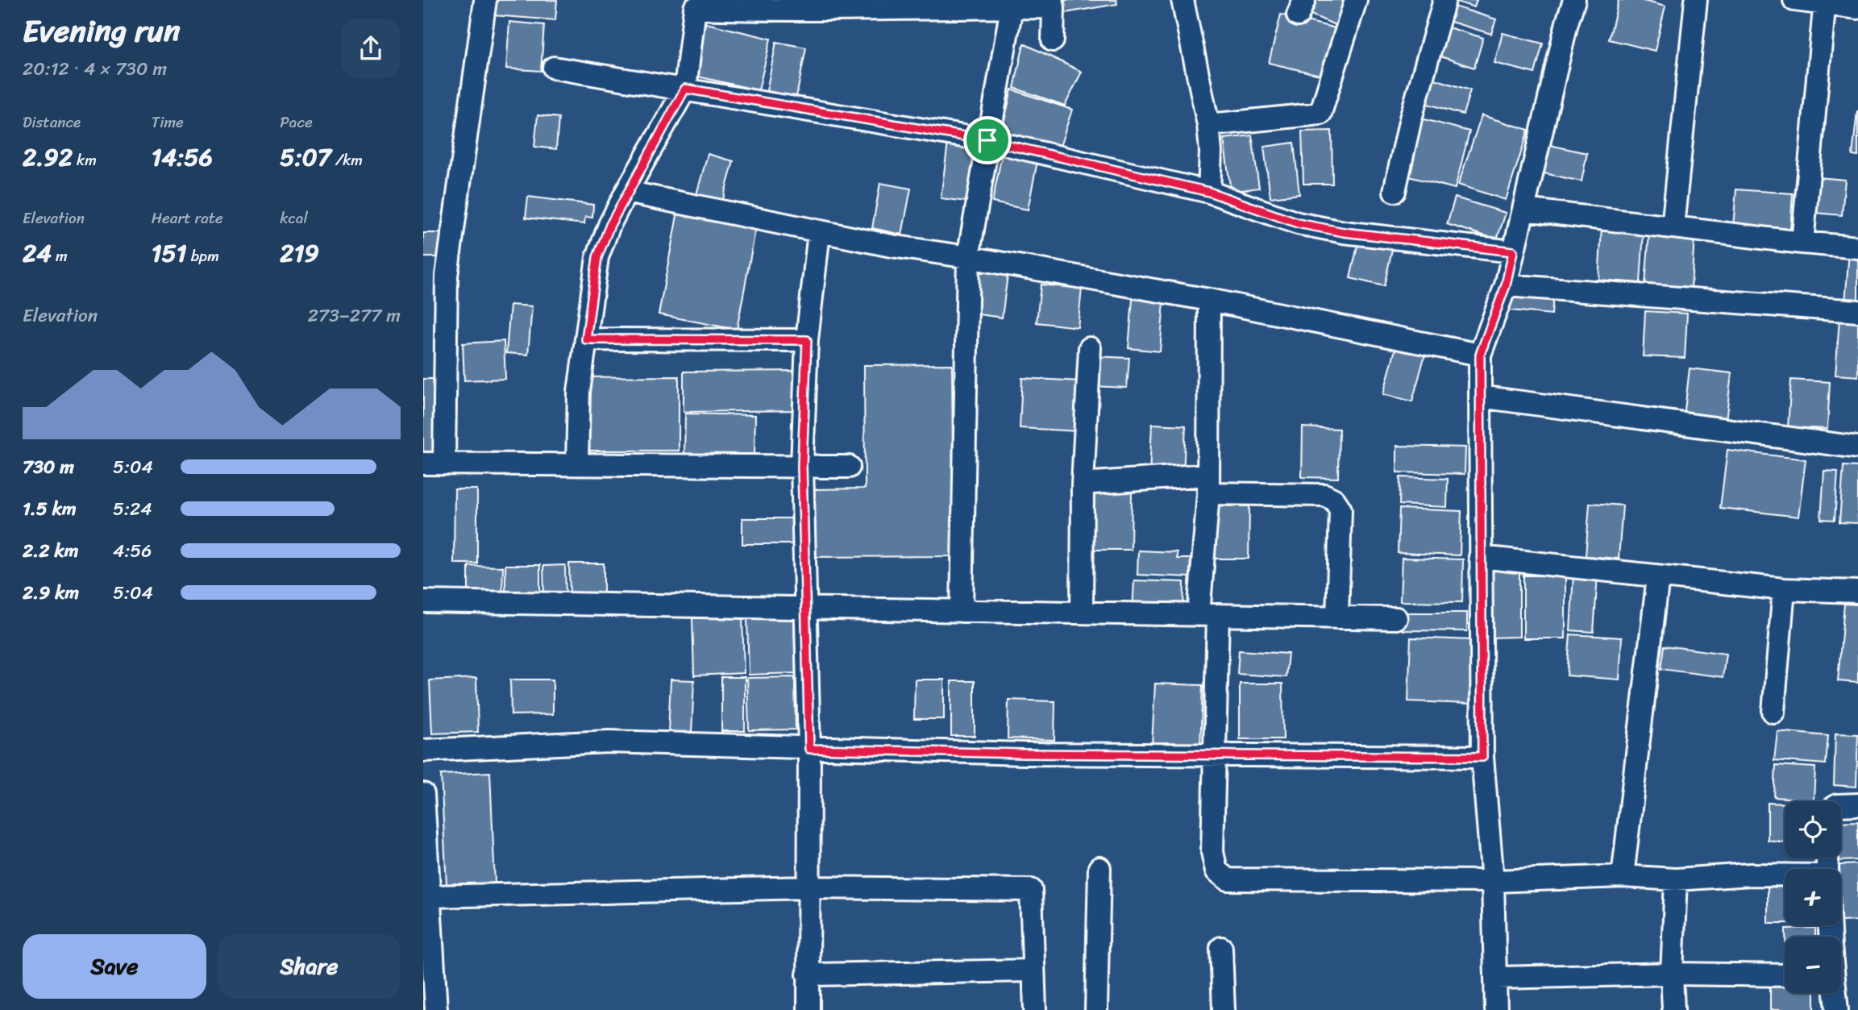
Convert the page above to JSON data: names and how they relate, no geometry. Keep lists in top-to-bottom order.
{
  "page": {
    "heading": ["Evening run", "20:12 · 4 × 730 m"],
    "stats": [
      ["Distance", "2.92 km"],
      ["Time", "14:56"],
      ["Pace", "5:07 /km"],
      ["Elevation", "24 m"],
      ["Heart rate", "151 bpm"],
      ["kcal", "219"]
    ],
    "chart": ["Elevation", "273–277 m"],
    "list": [
      {
        "name": "730 m",
        "note": "5:04"
      },
      {
        "name": "1.5 km",
        "note": "5:24"
      },
      {
        "name": "2.2 km",
        "note": "4:56"
      },
      {
        "name": "2.9 km",
        "note": "5:04"
      }
    ],
    "map_buttons": ["+", "−"],
    "buttons": ["Save", "Share"]
  }
}
